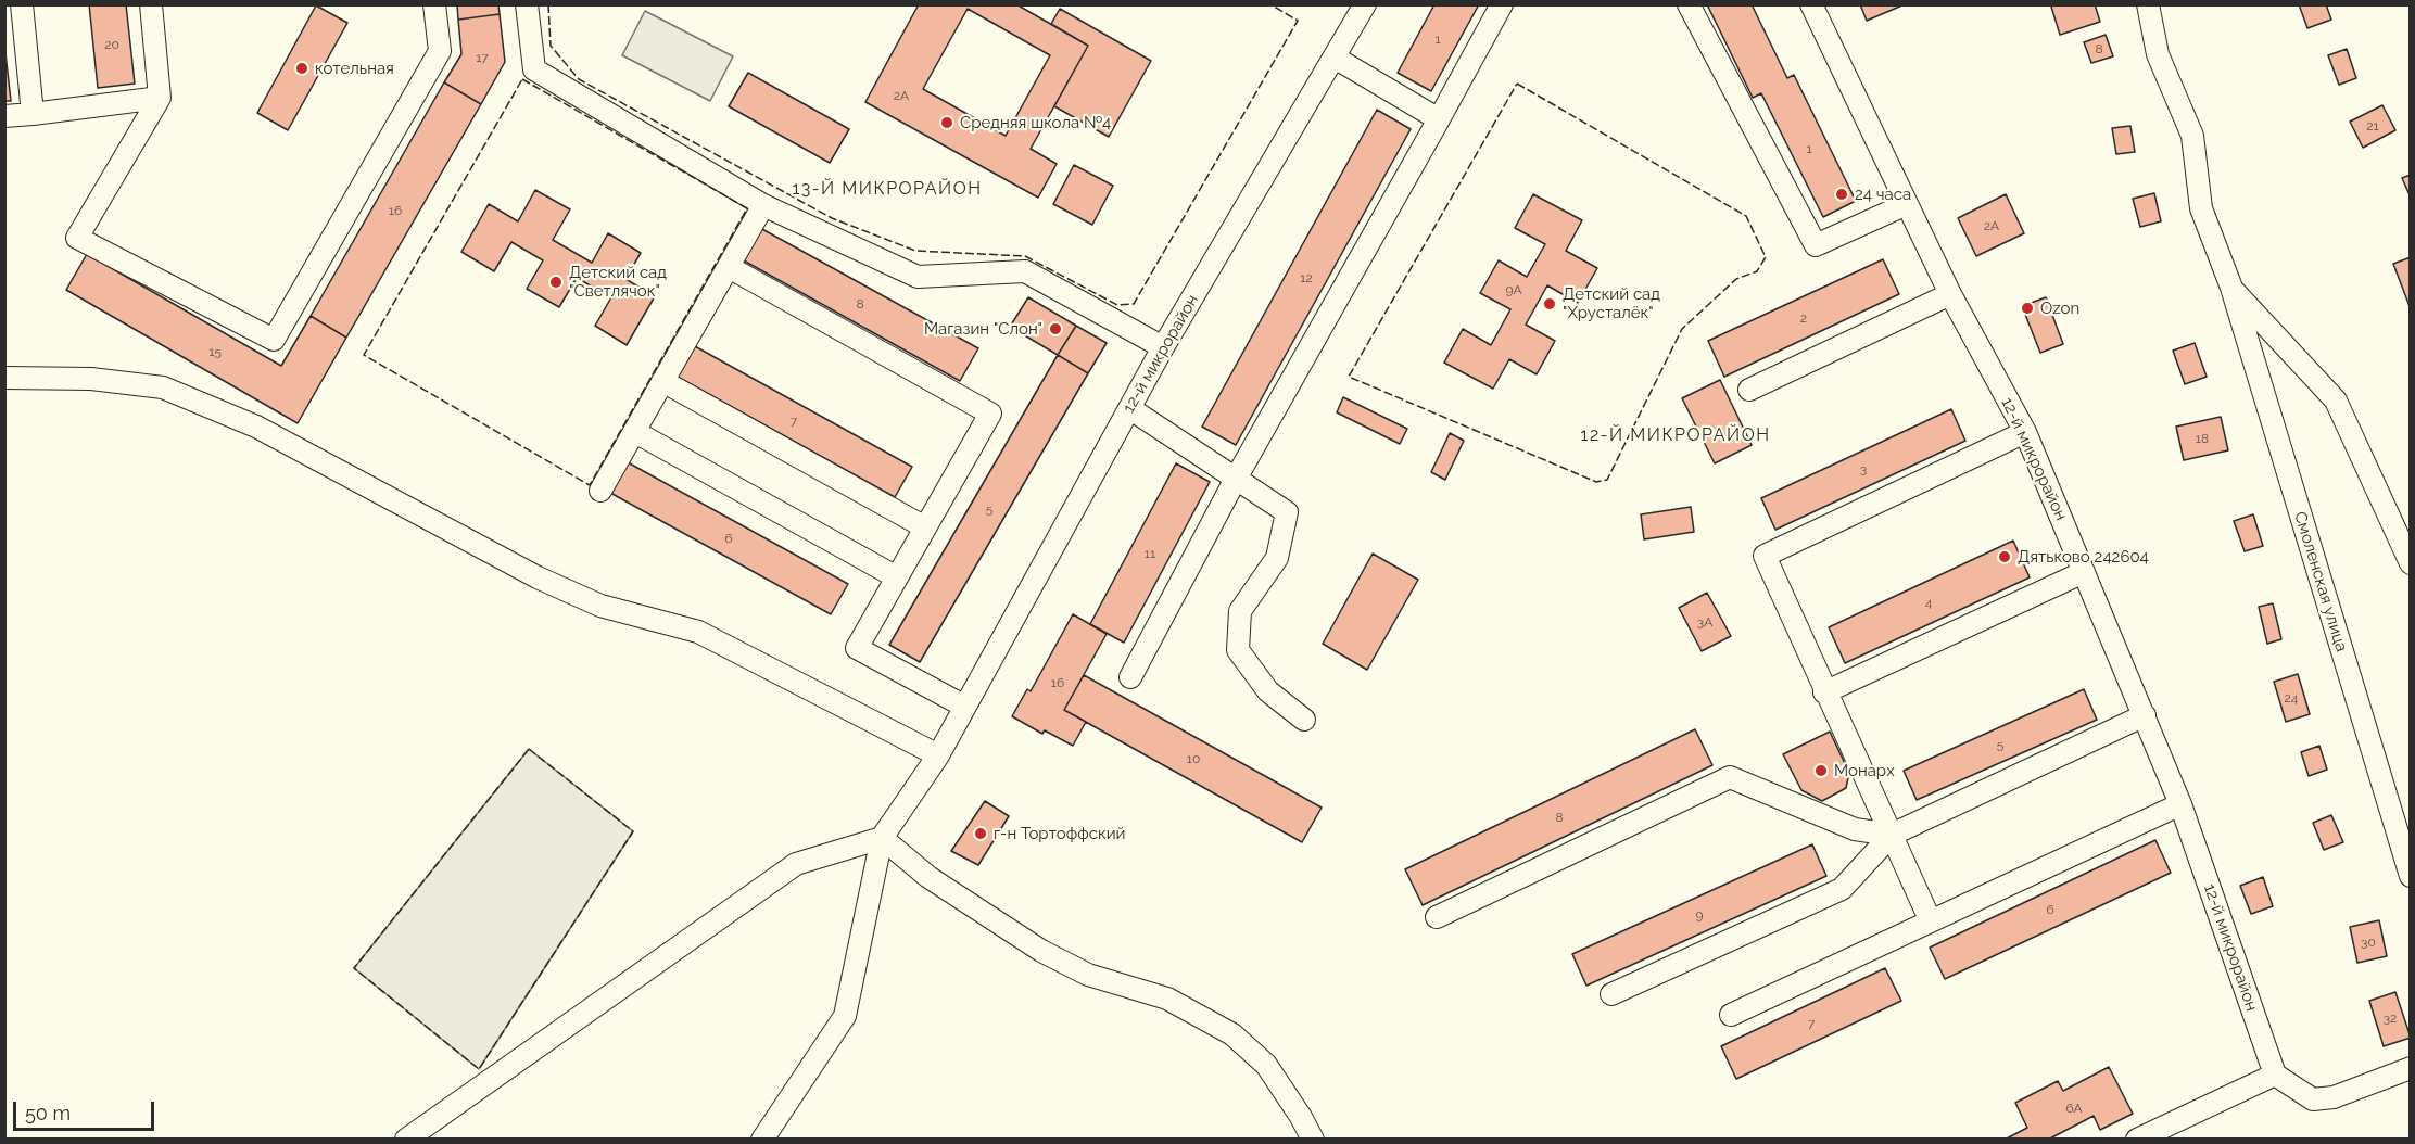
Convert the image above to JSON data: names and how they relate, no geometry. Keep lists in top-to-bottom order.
{
  "streets": {
    "street": ["12-й микрорайон", "Смоленская улица"]
  },
  "districts": ["13-Й МИКРОРАЙОН", "12-Й МИКРОРАЙОН"],
  "places": [
    "котельная",
    "Средняя школа №4",
    "24 часа",
    "Детский сад \"Светлячок\"",
    "Детский сад \"Хрусталёк\"",
    "Ozon",
    "Магазин \"Слон\"",
    "Дятьково 242604",
    "Монарх",
    "г-н Тортоффский"
  ],
  "house_numbers": [
    "1",
    "20",
    "8",
    "17",
    "2А",
    "21",
    "1",
    "16",
    "2А",
    "12",
    "9А",
    "8",
    "2",
    "15",
    "7",
    "18",
    "3",
    "5",
    "6",
    "11",
    "4",
    "3А",
    "16",
    "24",
    "5",
    "10",
    "8",
    "6",
    "9",
    "30",
    "32",
    "7",
    "6А"
  ],
  "scale_bar": "50 m"
}
